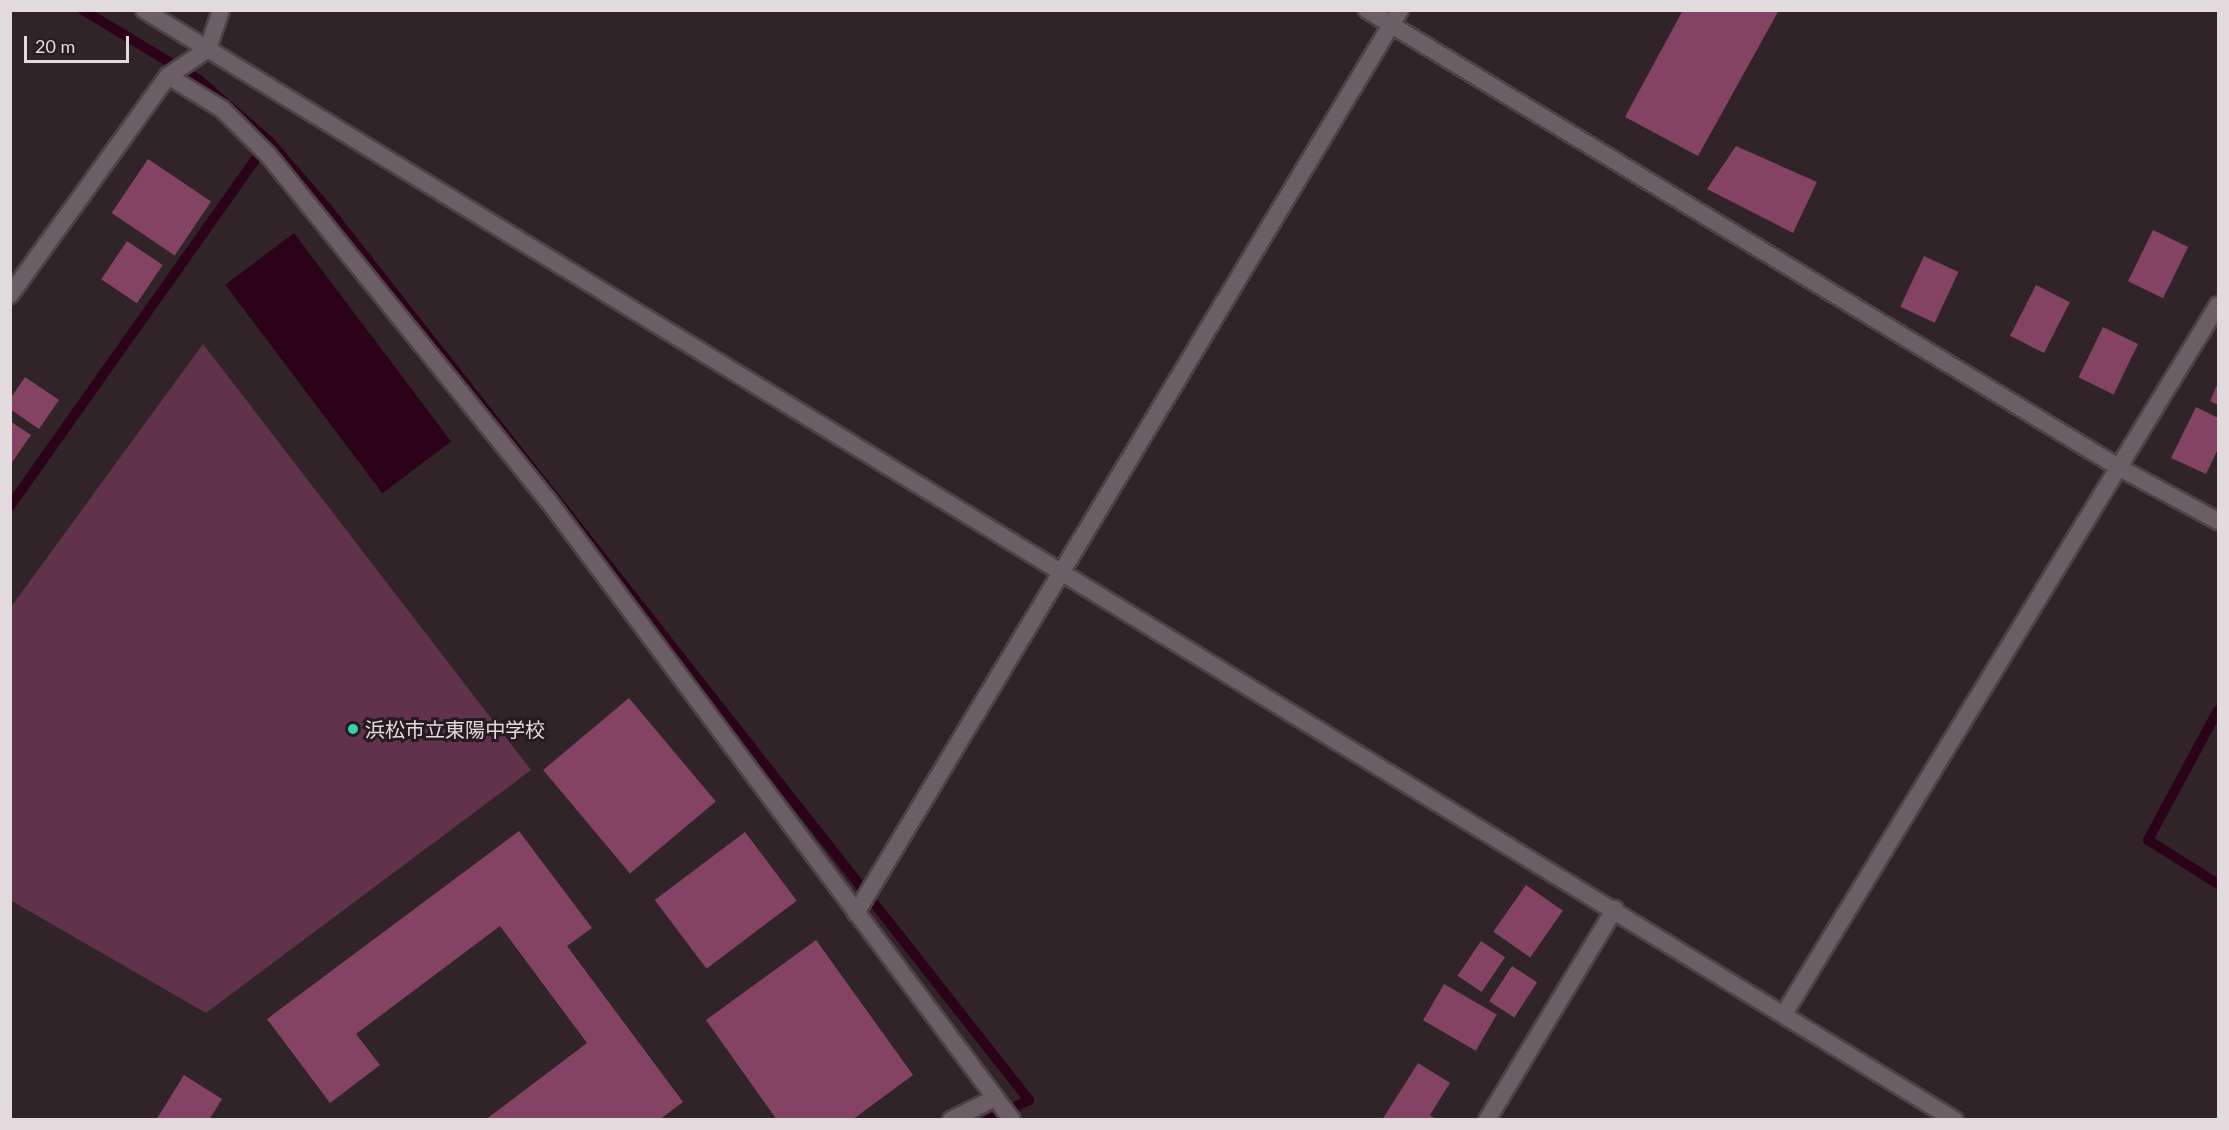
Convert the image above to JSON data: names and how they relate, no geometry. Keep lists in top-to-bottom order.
{
  "places": ["浜松市立東陽中学校"],
  "scale_bar": "20 m"
}
